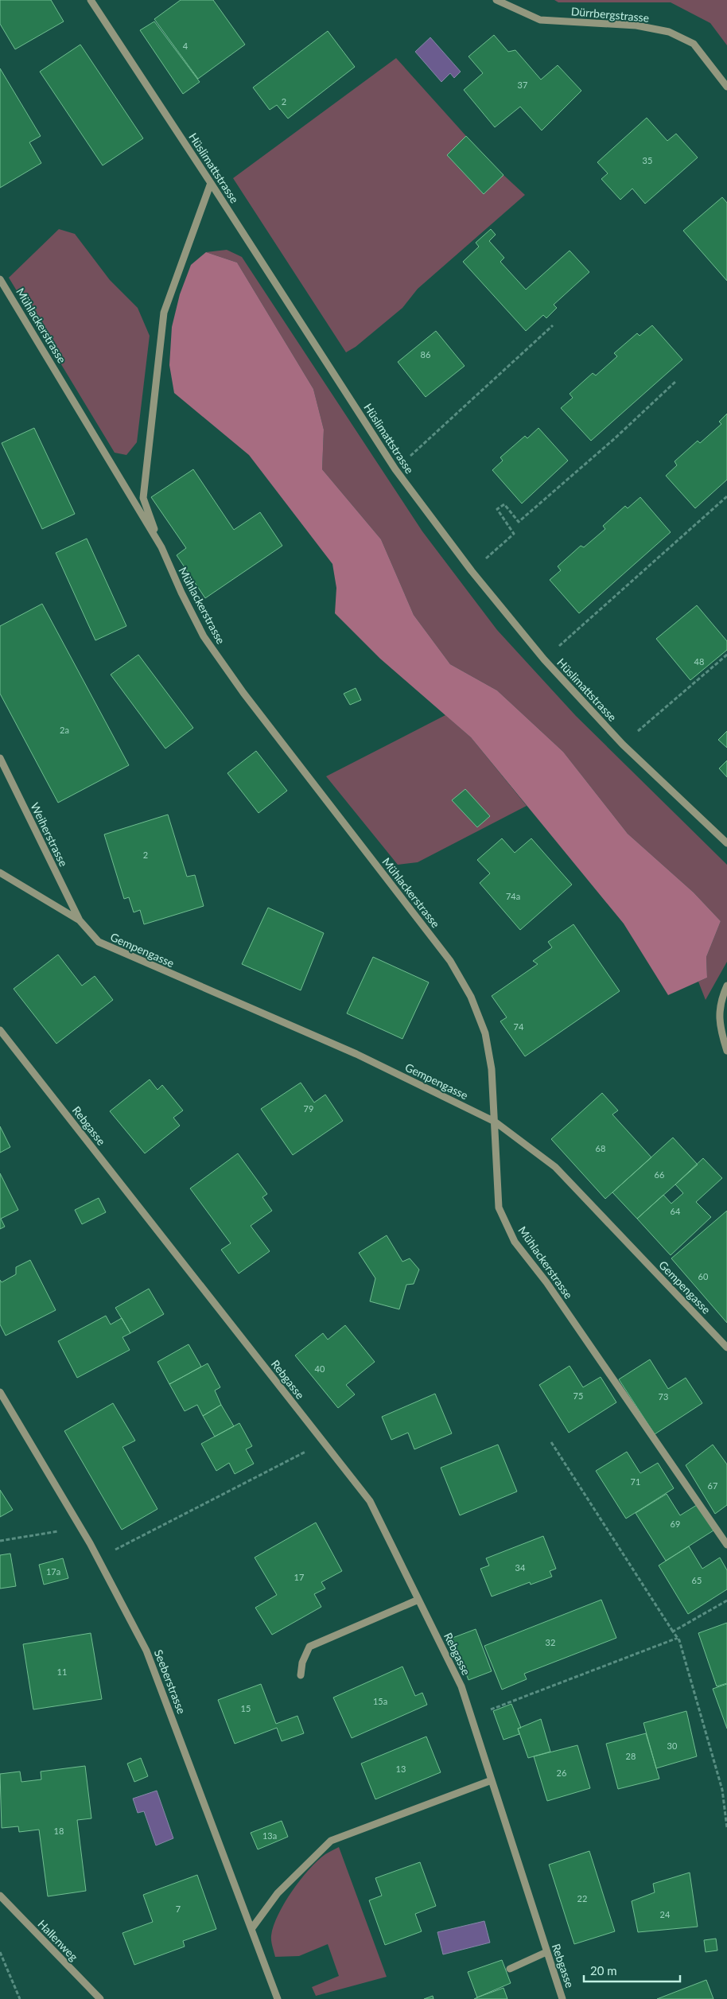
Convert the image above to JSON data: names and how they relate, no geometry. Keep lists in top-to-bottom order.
{
  "streets": {
    "street": [
      "Dürrbergstrasse",
      "Hüslimattstrasse",
      "Mühlackerstrasse",
      "Weiherstrasse",
      "Gempengasse",
      "Rebgasse",
      "Seeberstrasse",
      "Hallenweg"
    ]
  },
  "crossings": [
    ["Mühlackerstrasse", "Gempengasse"],
    ["Weiherstrasse", "Gempengasse"]
  ],
  "house_numbers": [
    "4",
    "37",
    "2",
    "35",
    "86",
    "48",
    "2a",
    "2",
    "74a",
    "74",
    "79",
    "68",
    "66",
    "64",
    "60",
    "40",
    "75",
    "73",
    "71",
    "67",
    "69",
    "34",
    "17a",
    "17",
    "65",
    "32",
    "11",
    "15a",
    "15",
    "30",
    "28",
    "13",
    "26",
    "18",
    "13a",
    "22",
    "7",
    "24"
  ],
  "scale_bar": "20 m"
}
